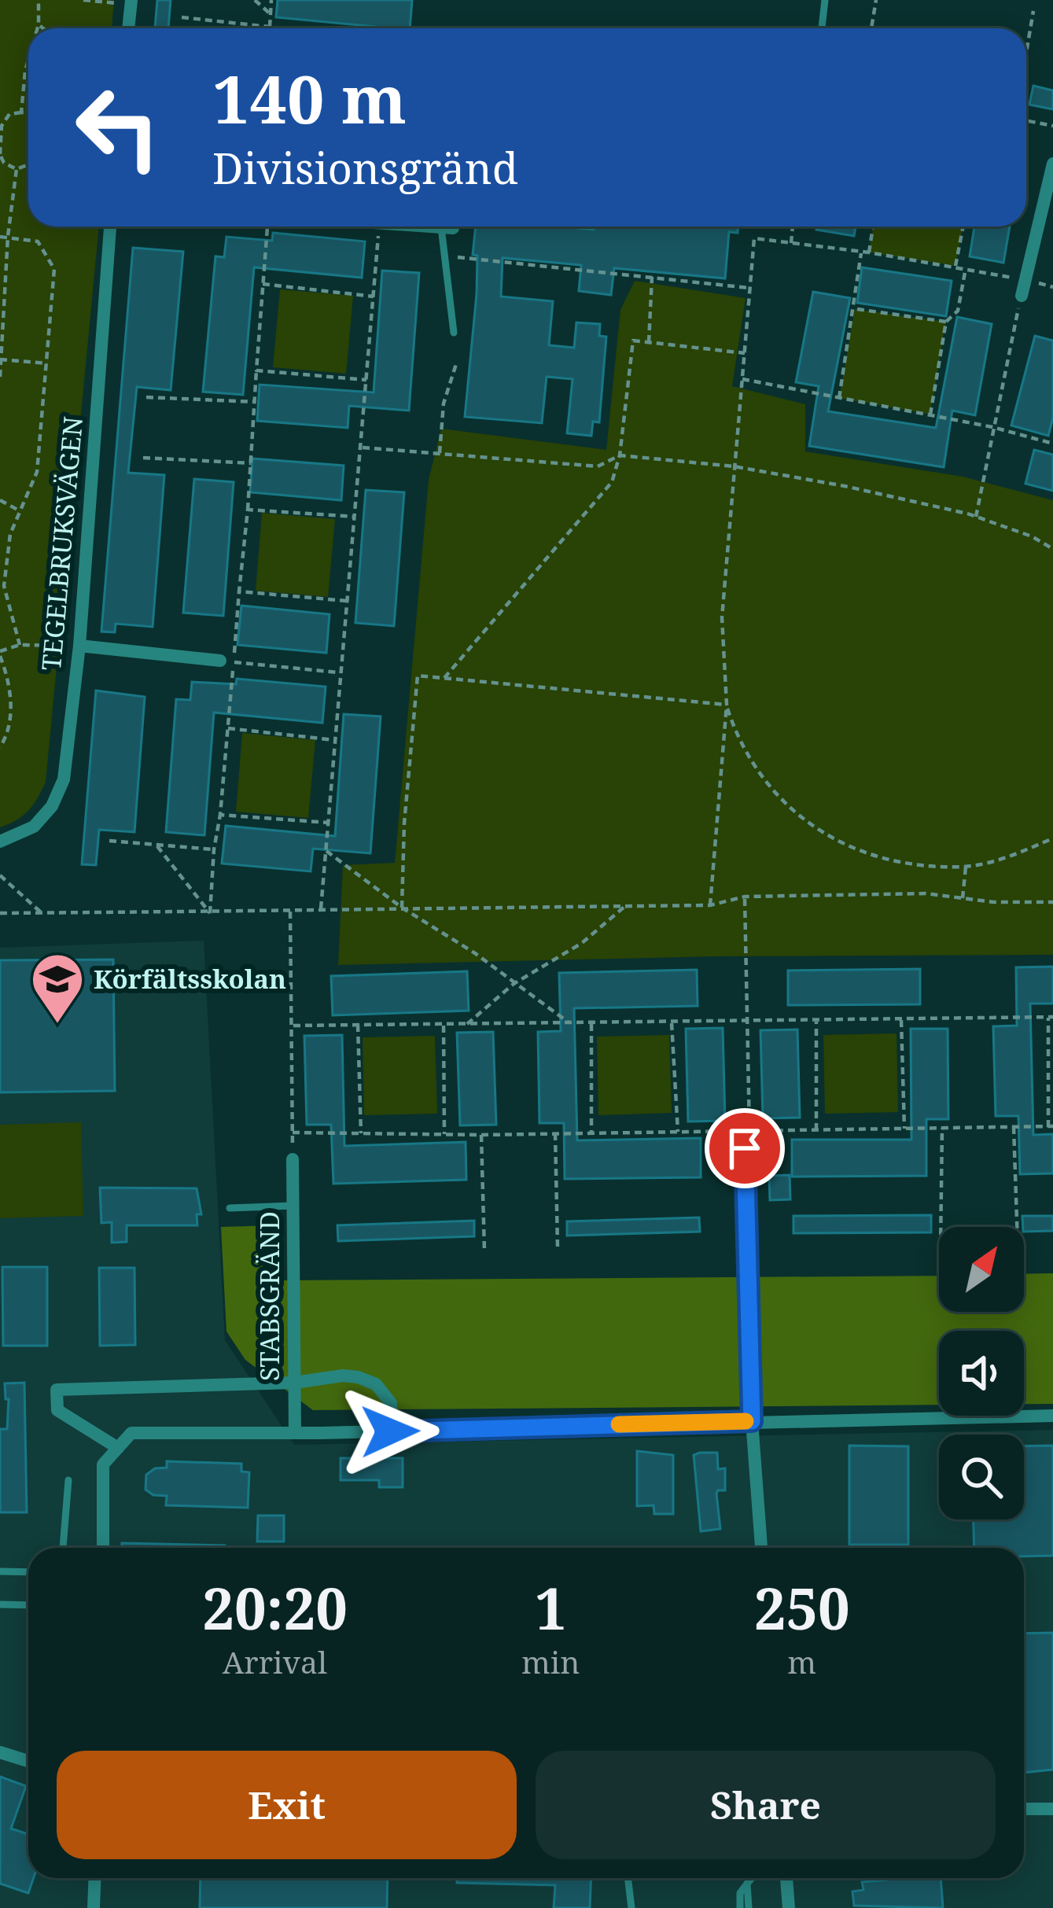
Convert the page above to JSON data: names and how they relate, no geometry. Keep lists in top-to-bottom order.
{
  "streets": {
    "street": ["TEGELBRUKSVÄGEN", "STABSGRÄND"]
  },
  "places": {
    "school or university": ["Körfältsskolan"]
  },
  "north": "top right",
  "page": {
    "turn": ["140 m", "Divisionsgränd"],
    "eta": [
      "20:20",
      "Arrival",
      "1",
      "min",
      "250",
      "m"
    ],
    "buttons": ["Exit", "Share"]
  }
}
